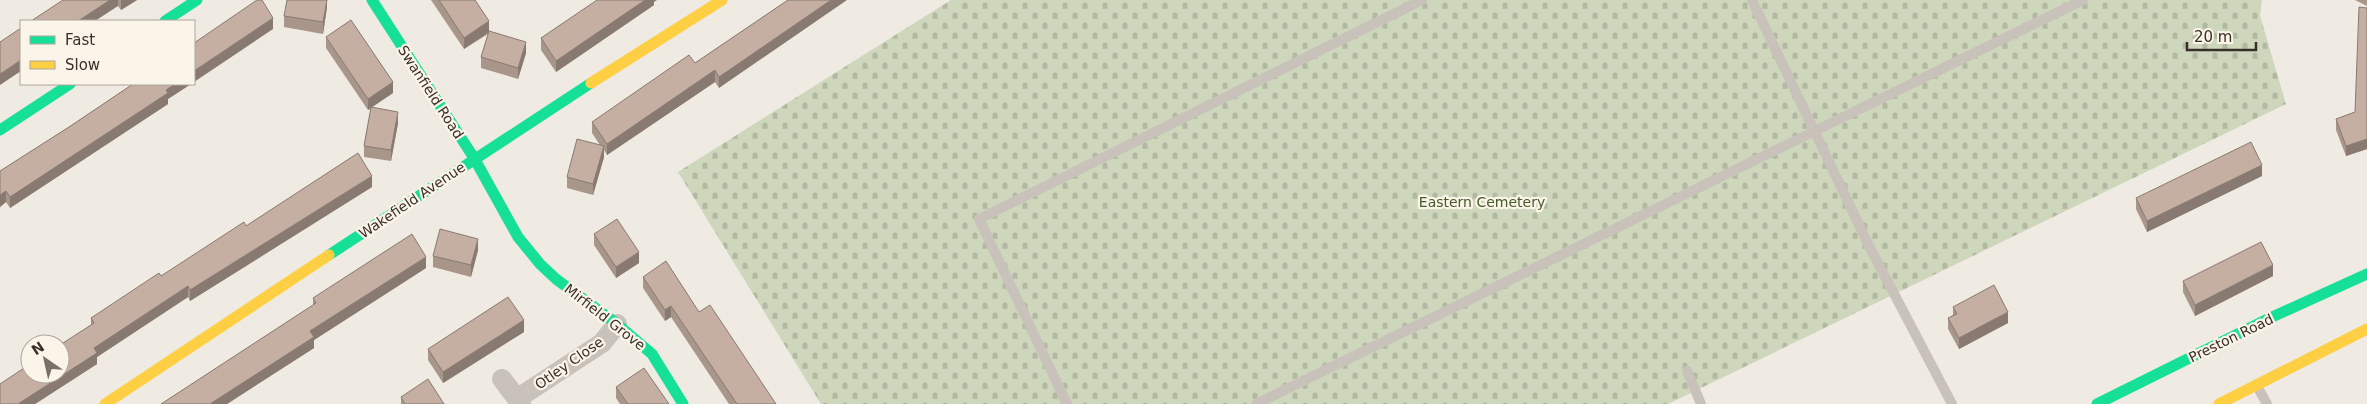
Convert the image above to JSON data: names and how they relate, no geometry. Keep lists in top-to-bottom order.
{
  "streets": {
    "street": [
      "Swanfield Road",
      "Wakefield Avenue",
      "Mirfield Grove",
      "Preston Road",
      "Otley Close"
    ]
  },
  "crossings": [
    ["Swanfield Road", "Wakefield Avenue"],
    ["Swanfield Road", "Mirfield Grove"],
    ["Mirfield Grove", "Otley Close"]
  ],
  "parks": ["Eastern Cemetery"],
  "legend": ["Fast", "Slow"],
  "scale_bar": "20 m",
  "north": "top left"
}
